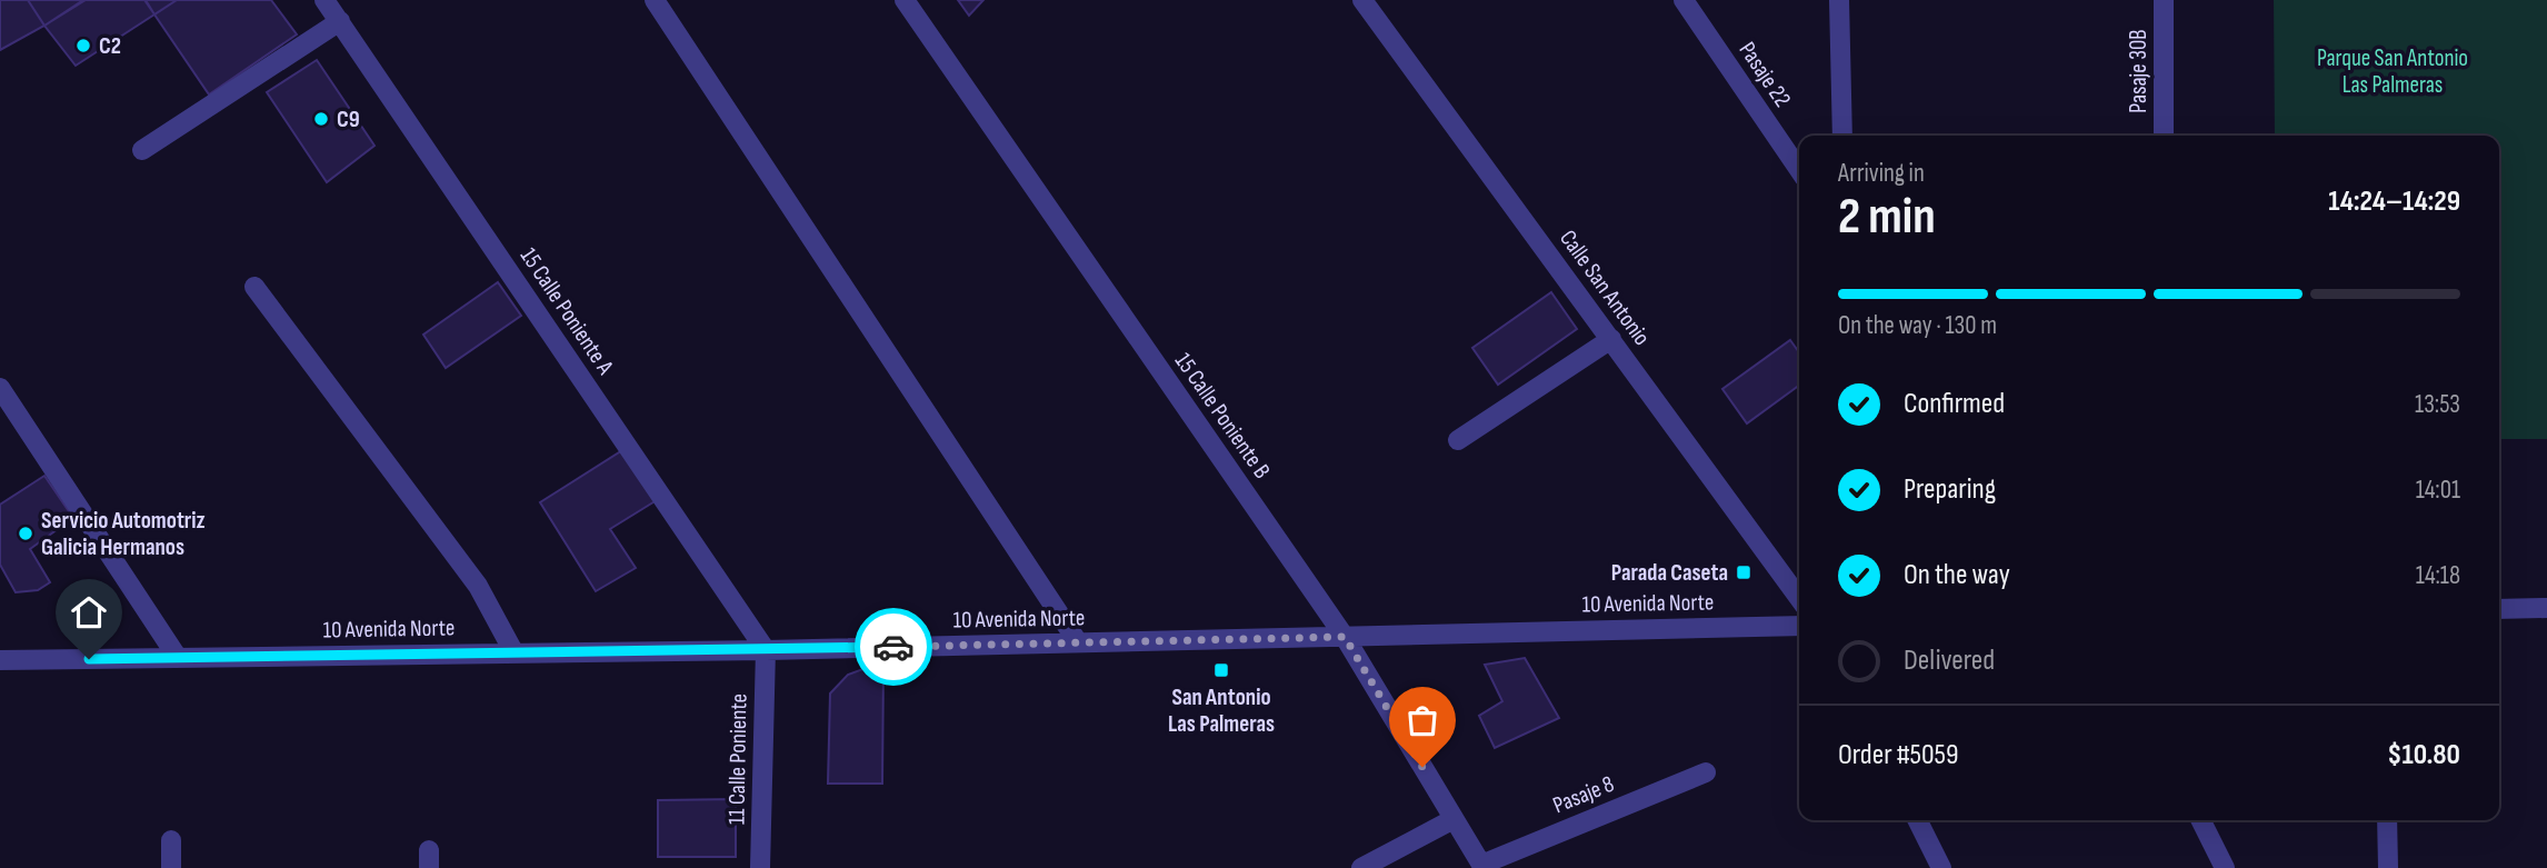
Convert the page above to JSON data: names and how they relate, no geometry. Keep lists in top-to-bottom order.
{
  "streets": {
    "street": [
      "Pasaje 30B",
      "Pasaje 22",
      "Calle San Antonio",
      "15 Calle Poniente A",
      "15 Calle Poniente B",
      "10 Avenida Norte",
      "11 Calle Poniente",
      "Pasaje 8"
    ]
  },
  "crossings": [
    ["15 Calle Poniente A", "10 Avenida Norte"],
    ["15 Calle Poniente A", "11 Calle Poniente"],
    ["15 Calle Poniente B", "10 Avenida Norte"],
    ["15 Calle Poniente B", "Pasaje 8"],
    ["10 Avenida Norte", "11 Calle Poniente"]
  ],
  "parks": ["Parque San Antonio Las Palmeras"],
  "places": {
    "other": ["C2", "C9", "Servicio Automotriz Galicia Hermanos"],
    "transit": ["Parada Caseta", "San Antonio Las Palmeras"]
  },
  "page": {
    "heading": ["2 min", "Arriving in", "14:24–14:29"],
    "panel": ["Order #5059", "$10.80"],
    "bar": "On the way · 130 m",
    "list": [
      ["Confirmed", "13:53"],
      ["Preparing", "14:01"],
      ["On the way", "14:18"],
      "Delivered"
    ]
  }
}
